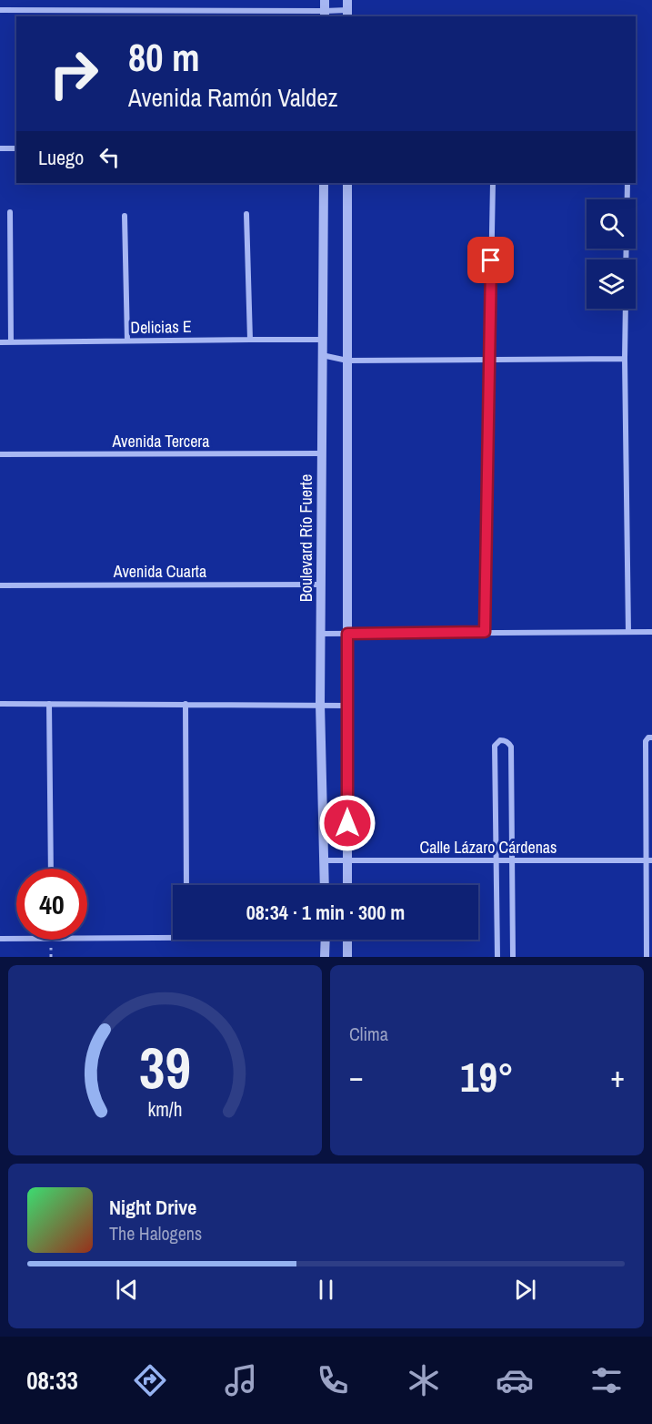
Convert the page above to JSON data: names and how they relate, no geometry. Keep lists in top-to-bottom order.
{
  "streets": {
    "street": [
      "Delicias E",
      "Avenida Tercera",
      "Boulevard Río Fuerte",
      "Avenida Cuarta",
      "Calle Lázaro Cárdenas"
    ]
  },
  "crossings": [
    ["Delicias E", "Boulevard Río Fuerte"],
    ["Avenida Tercera", "Boulevard Río Fuerte"],
    ["Boulevard Río Fuerte", "Avenida Cuarta"],
    ["Boulevard Río Fuerte", "Calle Lázaro Cárdenas"]
  ],
  "page": {
    "turn": ["80 m", "Avenida Ramón Valdez"],
    "then": "Luego",
    "limit": "40",
    "trip": "08:34 · 1 min · 300 m",
    "tile": "Clima",
    "heat": ["−", "19°", "+"],
    "song": ["Night Drive", "The Halogens"],
    "tabs": "08:33",
    "gauge": ["39", "km/h"]
  }
}
